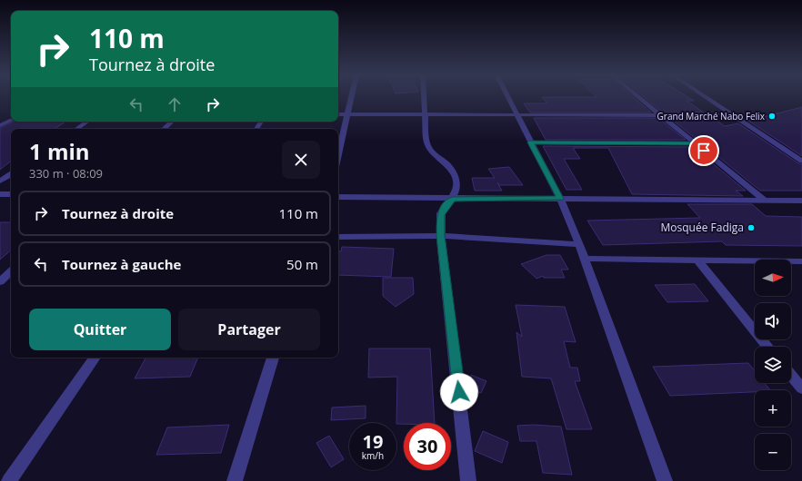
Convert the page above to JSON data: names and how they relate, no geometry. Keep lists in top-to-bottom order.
{
  "places": ["Grand Marché Nabo Felix", "Mosquée Fadiga"],
  "north": "right",
  "page": {
    "turn": ["110 m", "Tournez à droite"],
    "heading": ["1 min", "330 m · 08:09"],
    "list": [
      {
        "name": "Tournez à droite",
        "value": "110 m"
      },
      {
        "name": "Tournez à gauche",
        "value": "50 m"
      }
    ],
    "map_buttons": ["+", "−"],
    "buttons": ["Quitter", "Partager"],
    "speed": "19 km/h",
    "limit": "30"
  }
}
